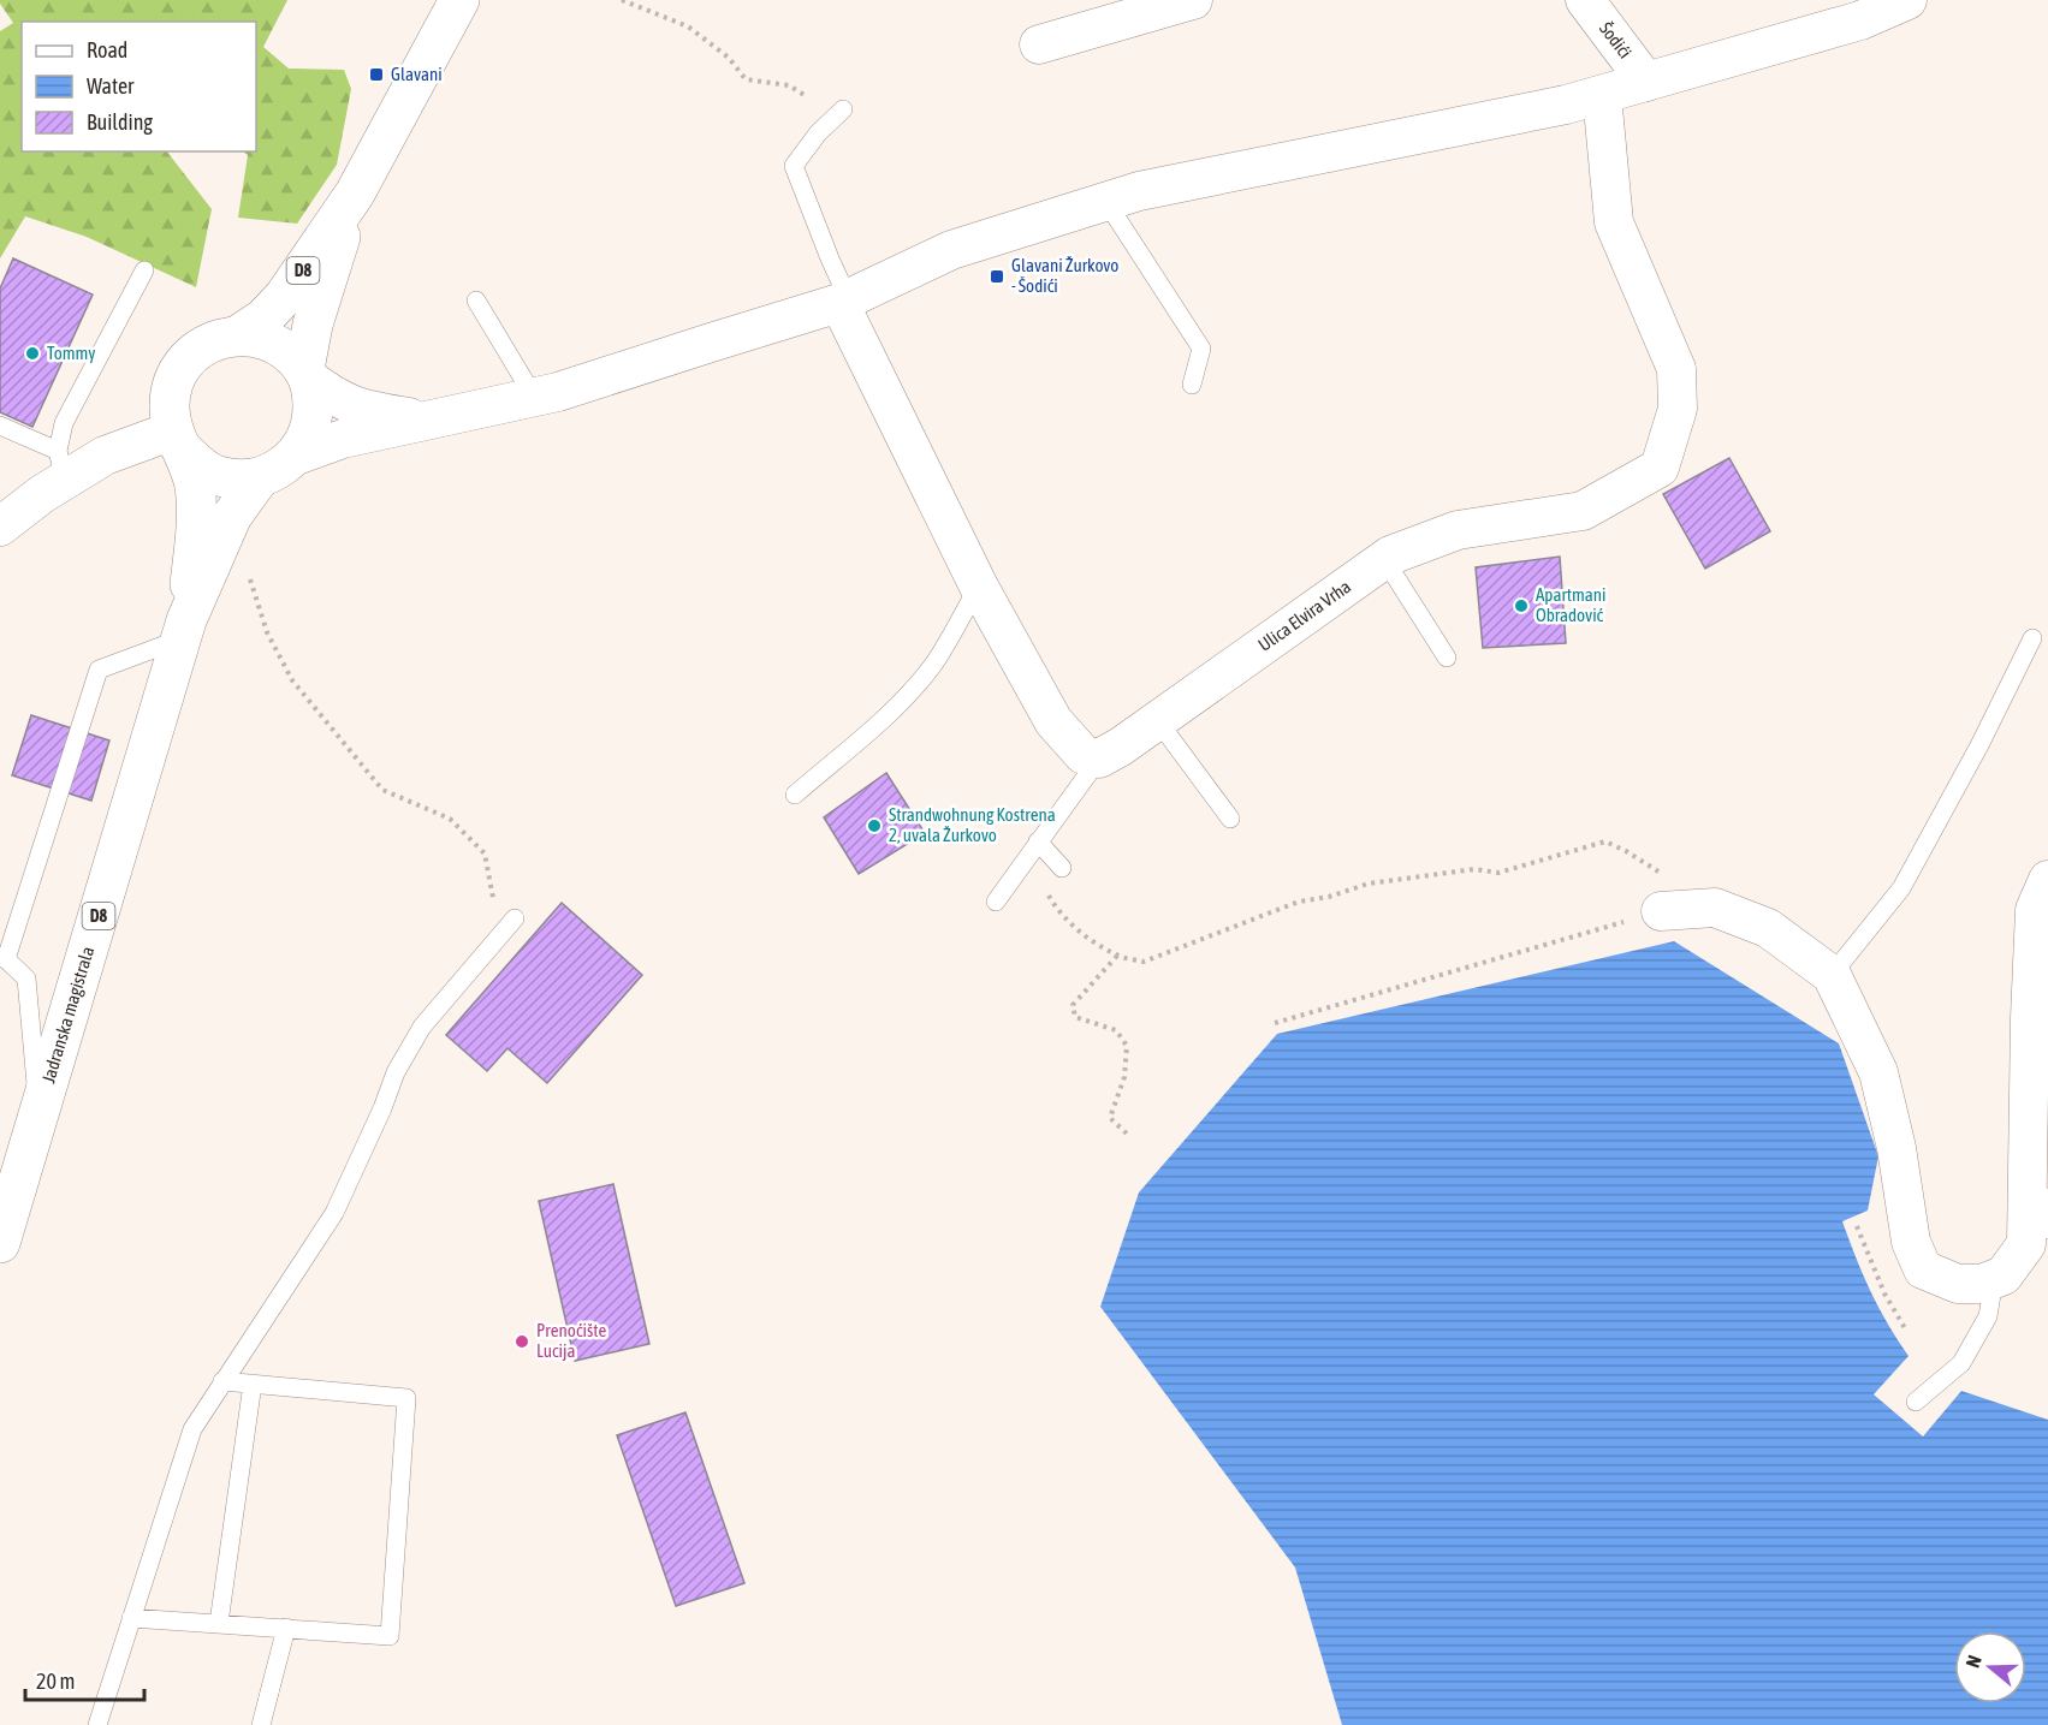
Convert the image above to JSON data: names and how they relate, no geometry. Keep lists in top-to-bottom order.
{
  "streets": {
    "main road": ["D8", "Jadranska magistrala"],
    "street": ["Šodići", "Ulica Elvira Vrha"]
  },
  "places": {
    "transit": ["Glavani", "Glavani Žurkovo - Šodići"],
    "other": [
      "Tommy",
      "Apartmani Obradović",
      "Strandwohnung Kostrena 2, uvala Žurkovo",
      "Prenoćište Lucija"
    ]
  },
  "legend": ["Road", "Water", "Building"],
  "scale_bar": "20 m",
  "north": "left"
}
